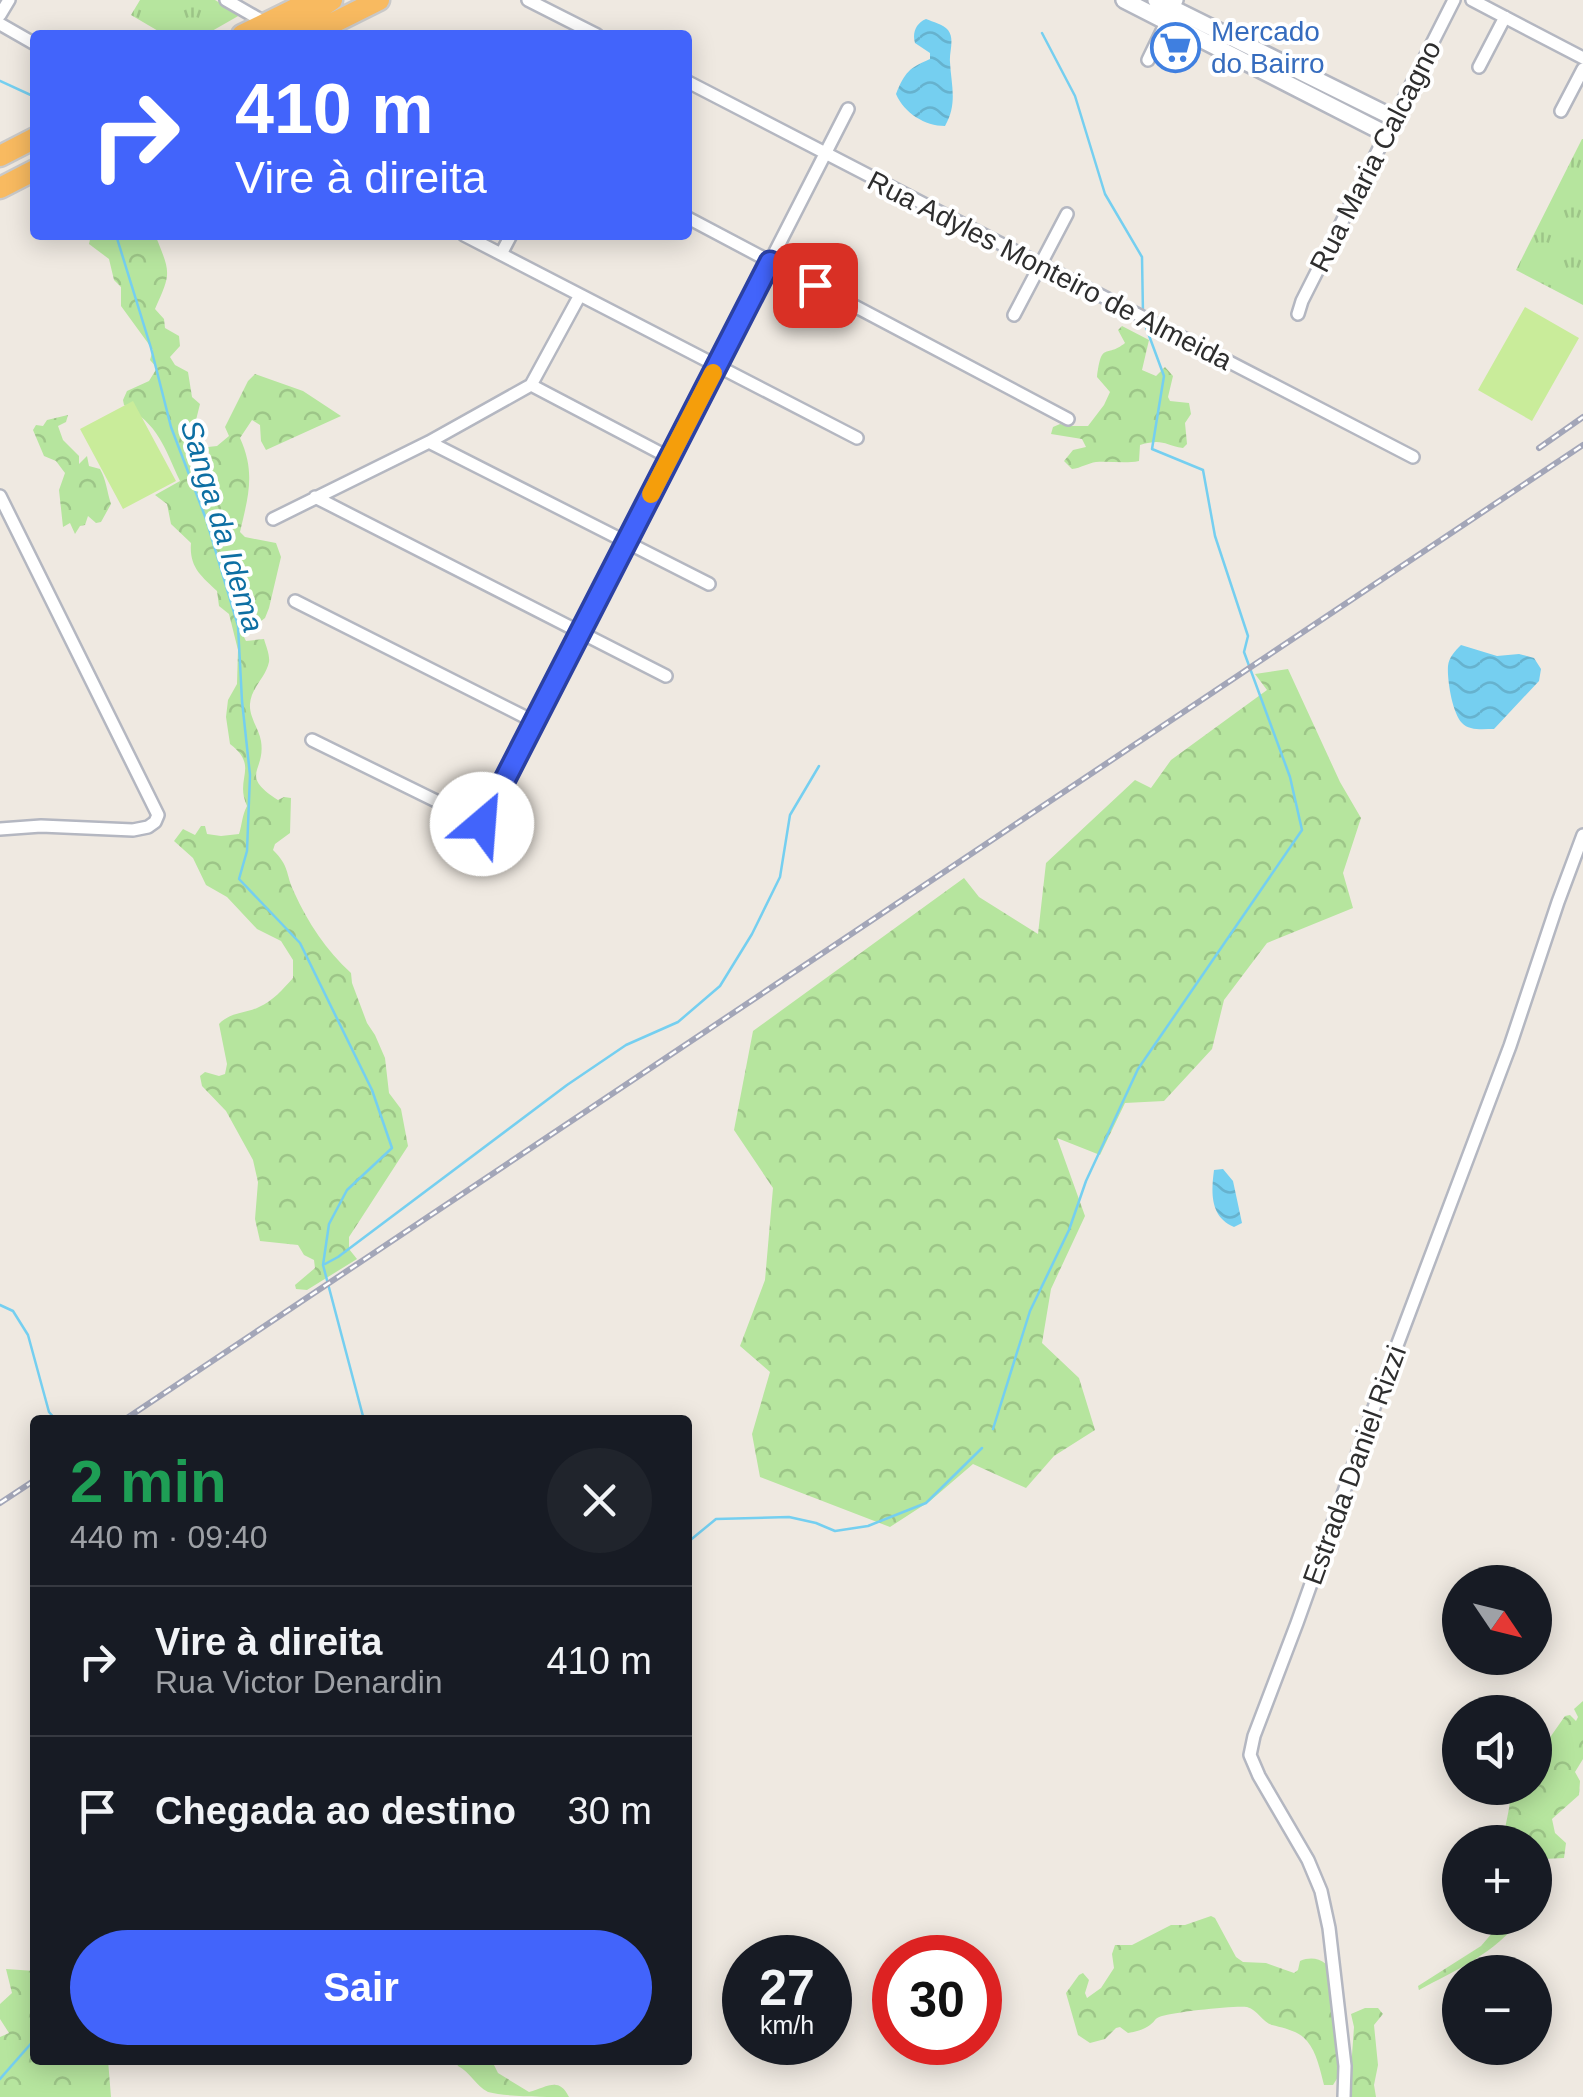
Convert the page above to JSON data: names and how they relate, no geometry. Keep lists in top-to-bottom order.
{
  "streets": {
    "street": ["Rua Maria Calcagno", "Rua Adyles Monteiro de Almeida", "Estrada Daniel Rizzi"]
  },
  "water": ["Sanga da Idema"],
  "places": {
    "supermarket": ["Mercado do Bairro"]
  },
  "north": "bottom right",
  "page": {
    "turn": ["410 m", "Vire à direita"],
    "heading": ["2 min", "440 m · 09:40"],
    "map_buttons": ["+", "−"],
    "list": [
      {
        "name": "Vire à direita",
        "note": "Rua Victor Denardin",
        "value": "410 m"
      },
      {
        "name": "Chegada ao destino",
        "value": "30 m"
      }
    ],
    "buttons": "Sair",
    "speed": "27 km/h",
    "limit": "30"
  }
}
